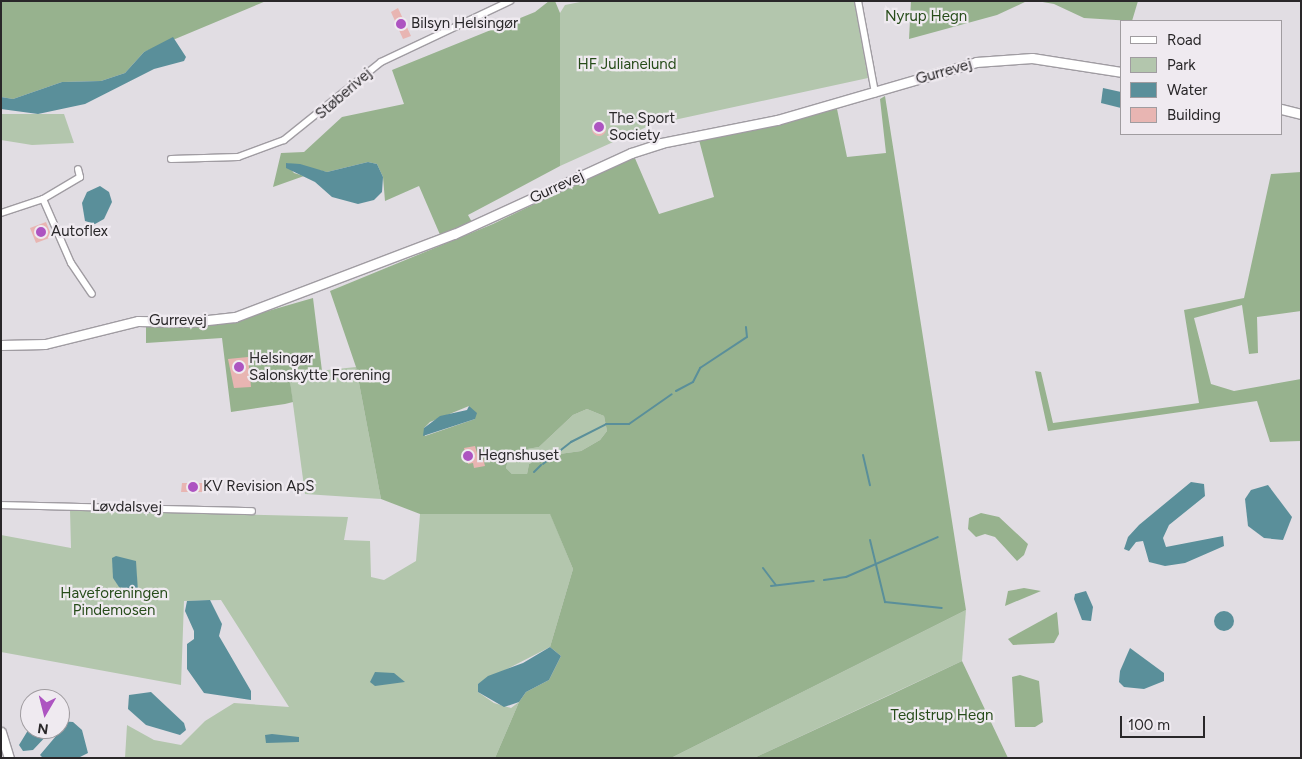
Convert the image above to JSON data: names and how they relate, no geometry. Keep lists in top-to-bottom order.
{
  "streets": {
    "street": ["Gurrevej", "Støberivej", "Løvdalsvej"]
  },
  "parks": [
    "Nyrup Hegn",
    "HF Julianelund",
    "Haveforeningen Pindemosen",
    "Teglstrup Hegn"
  ],
  "places": [
    "Bilsyn Helsingør",
    "The Sport Society",
    "Autoflex",
    "Helsingør Salonskytte Forening",
    "Hegnshuset",
    "KV Revision ApS"
  ],
  "legend": [
    "Road",
    "Park",
    "Water",
    "Building"
  ],
  "scale_bar": "100 m",
  "north": "bottom"
}
